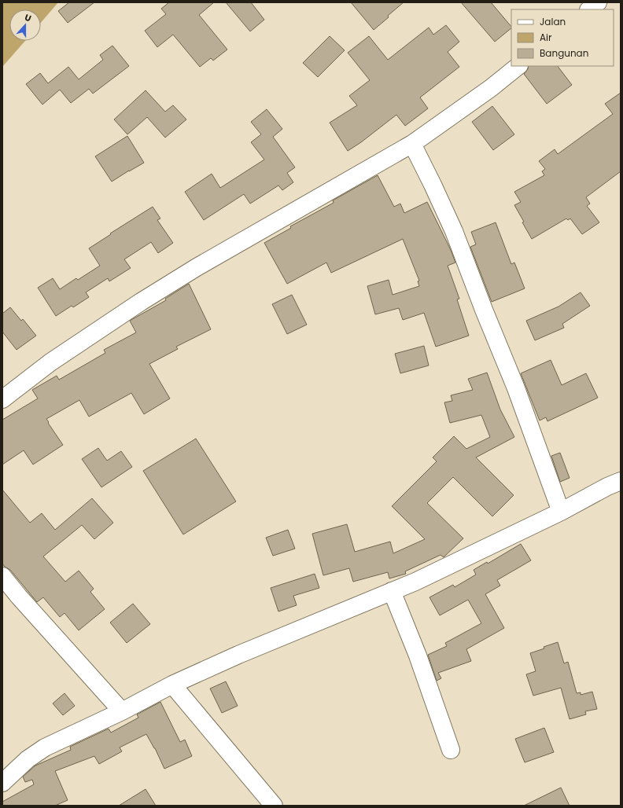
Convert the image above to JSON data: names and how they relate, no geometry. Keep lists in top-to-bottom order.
{
  "legend": ["Jalan", "Air", "Bangunan"],
  "north": "top"
}
